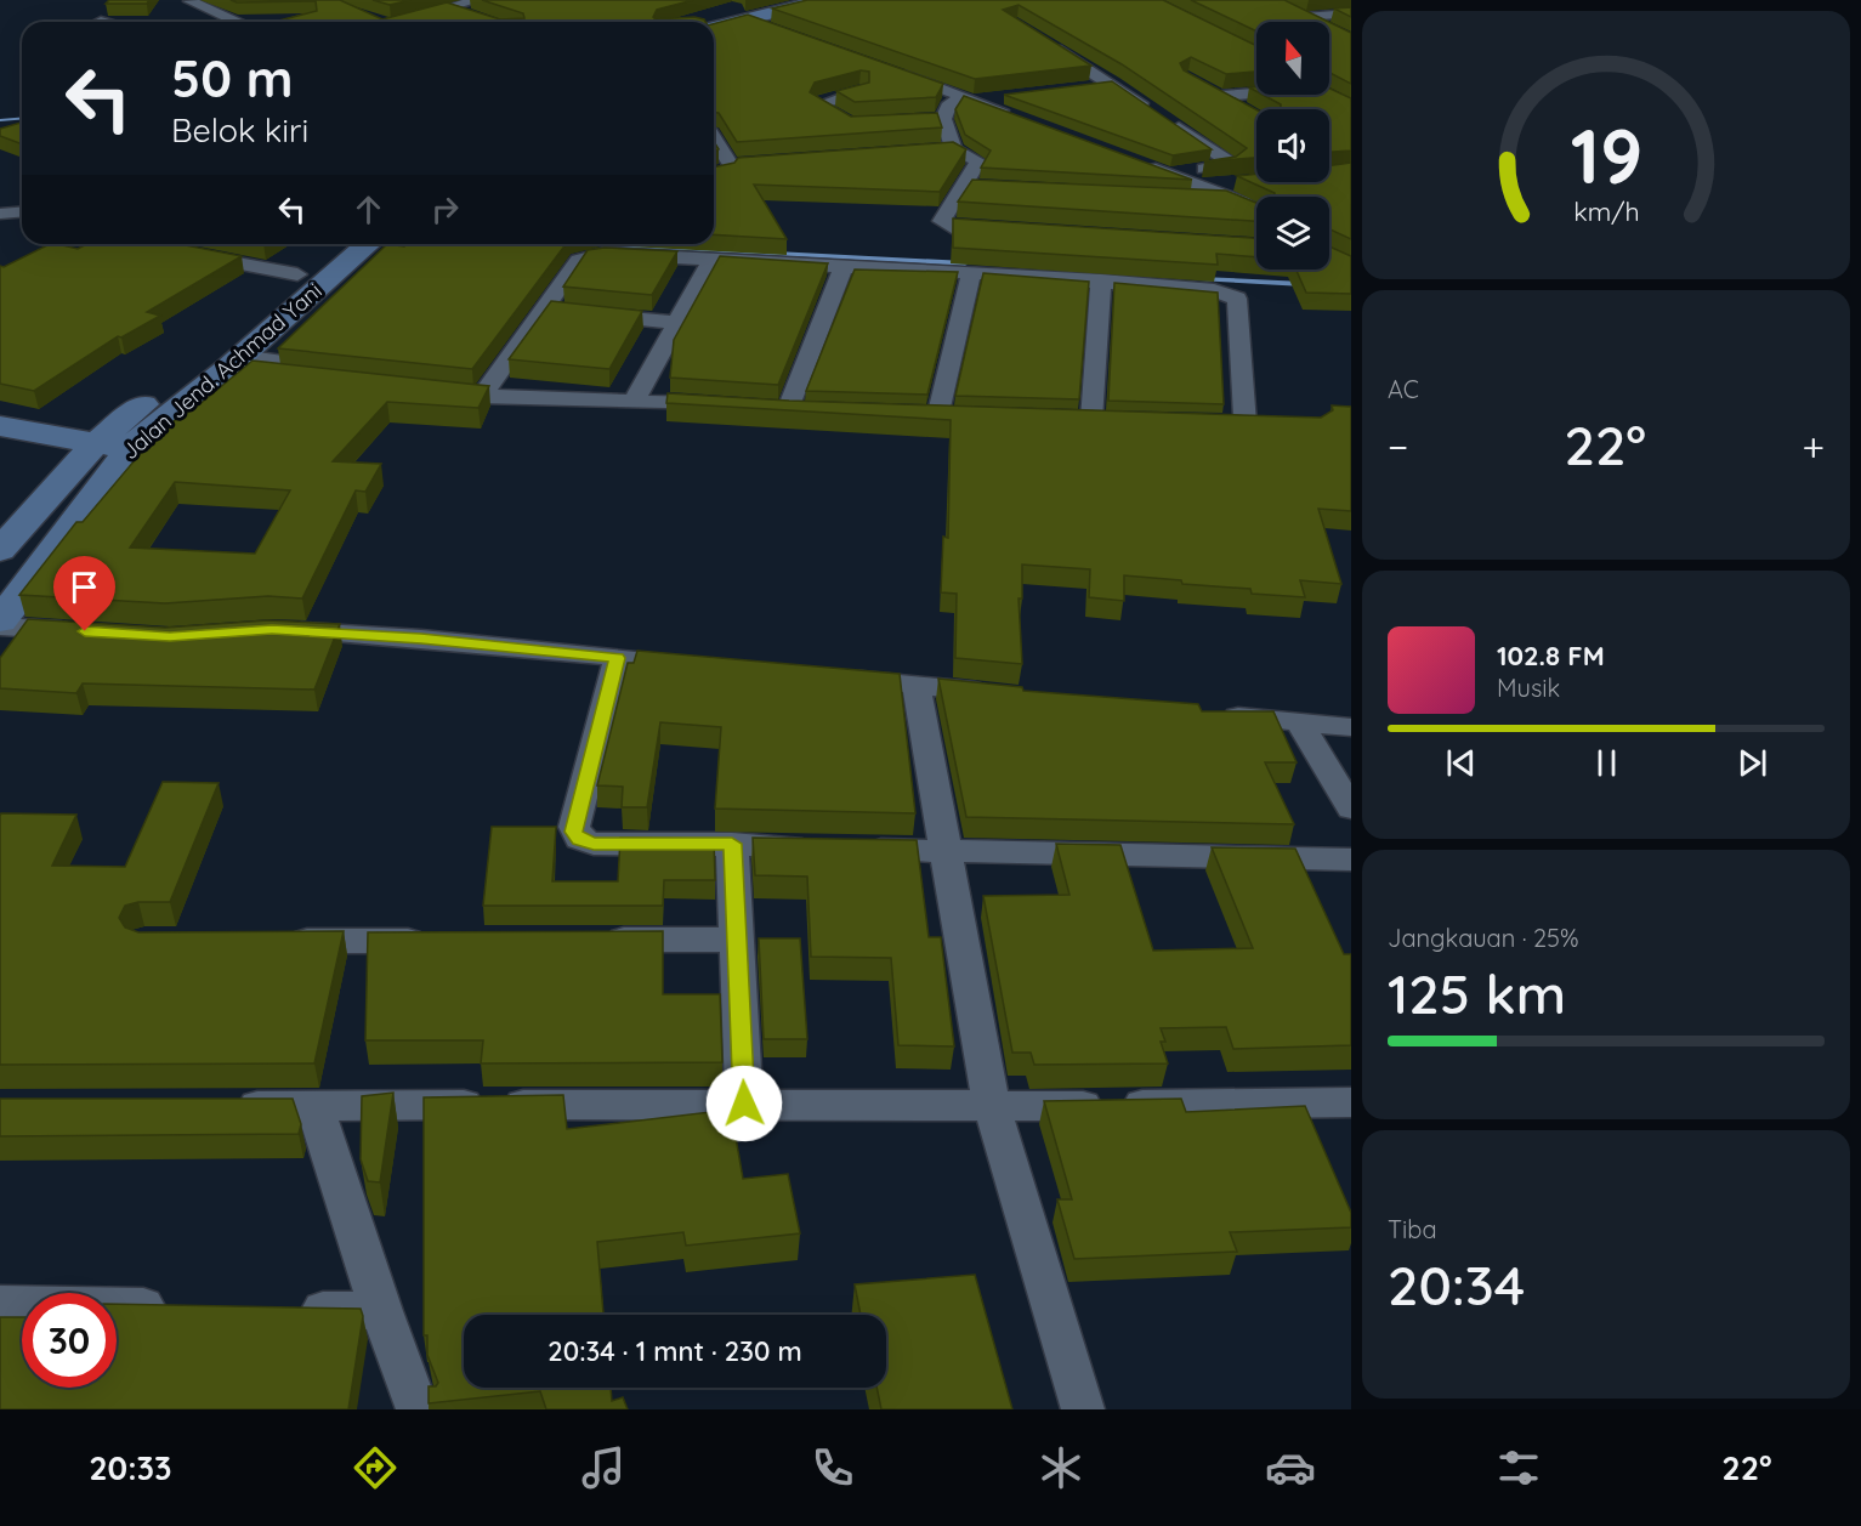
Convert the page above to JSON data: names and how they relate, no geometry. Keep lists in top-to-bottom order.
{
  "streets": {
    "street": ["Jalan Jend. Achmad Yani"]
  },
  "north": "top",
  "page": {
    "turn": ["50 m", "Belok kiri"],
    "tile": [
      "AC",
      ["Jangkauan · 25%", "125 km"],
      ["Tiba", "20:34"]
    ],
    "heat": ["−", "22°", "+"],
    "song": ["102.8 FM", "Musik"],
    "limit": "30",
    "trip": "20:34 · 1 mnt · 230 m",
    "tabs": ["20:33", "22°"],
    "gauge": ["19", "km/h"]
  }
}
